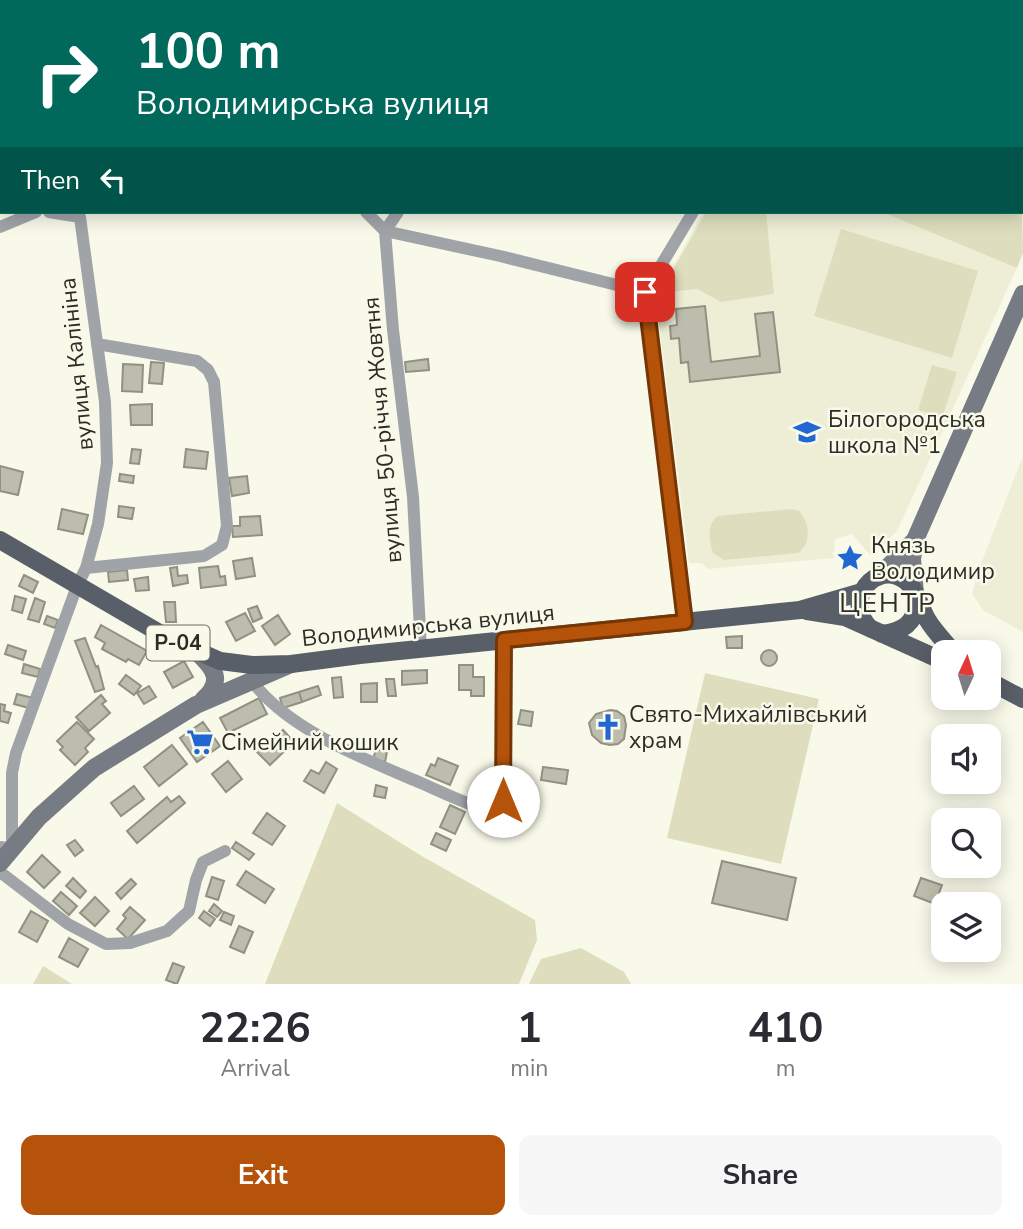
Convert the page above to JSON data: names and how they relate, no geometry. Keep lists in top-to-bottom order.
{
  "streets": {
    "main road": ["Володимирська вулиця", "Р-04"],
    "street": ["вулиця Калініна", "вулиця 50-річчя Жовтня"]
  },
  "crossings": [
    ["вулиця Калініна", "Володимирська вулиця"],
    ["вулиця Калініна", "Р-04"],
    ["вулиця 50-річчя Жовтня", "Володимирська вулиця"],
    ["Володимирська вулиця", "Р-04"]
  ],
  "districts": ["ЦЕНТР"],
  "places": {
    "school or university": ["Білогородська школа №1"],
    "place": ["Князь Володимир"],
    "church": ["Свято-Михайлівський храм"],
    "supermarket": ["Сімейний кошик"]
  },
  "north": "top",
  "page": {
    "turn": ["100 m", "Володимирська вулиця"],
    "then": "Then",
    "eta": [
      "22:26",
      "Arrival",
      "1",
      "min",
      "410",
      "m"
    ],
    "buttons": ["Exit", "Share"]
  }
}
